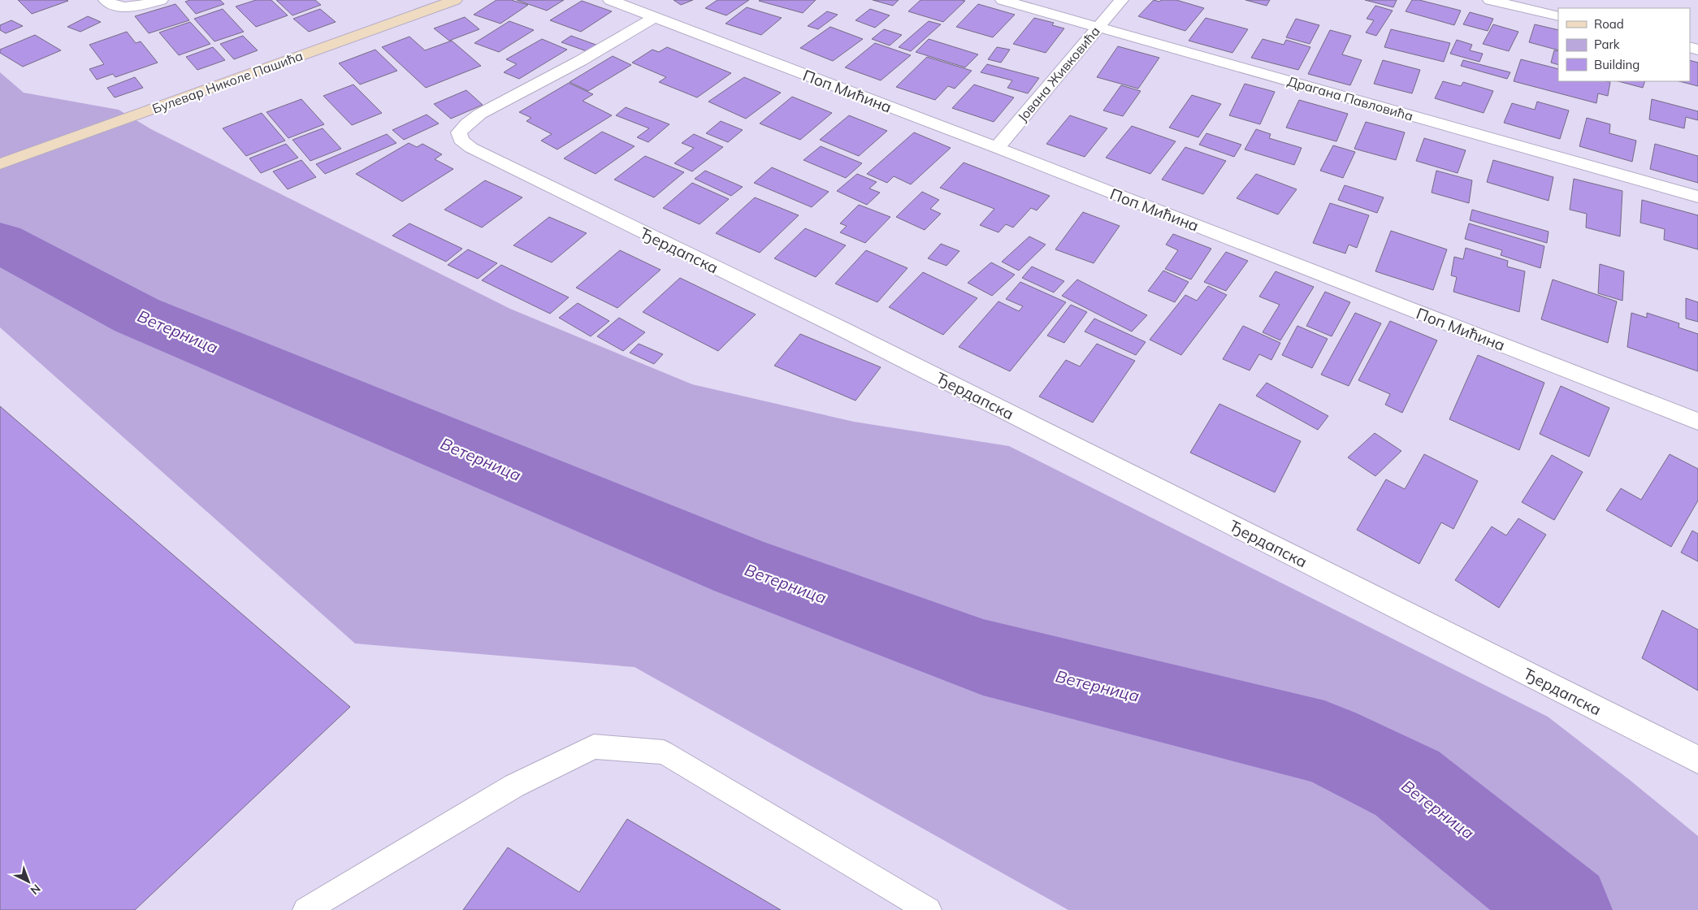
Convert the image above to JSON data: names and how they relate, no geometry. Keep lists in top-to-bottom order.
{
  "streets": {
    "main road": ["Булевар Николе Пашића"],
    "street": [
      "Јована Живковића",
      "Поп Мићина",
      "Драгана Павловића",
      "Ђердапска"
    ]
  },
  "crossings": [
    ["Јована Живковића", "Поп Мићина"],
    ["Јована Живковића", "Драгана Павловића"],
    ["Поп Мићина", "Ђердапска"]
  ],
  "water": ["Ветерница"],
  "legend": ["Road", "Park", "Building"],
  "north": "bottom right"
}
